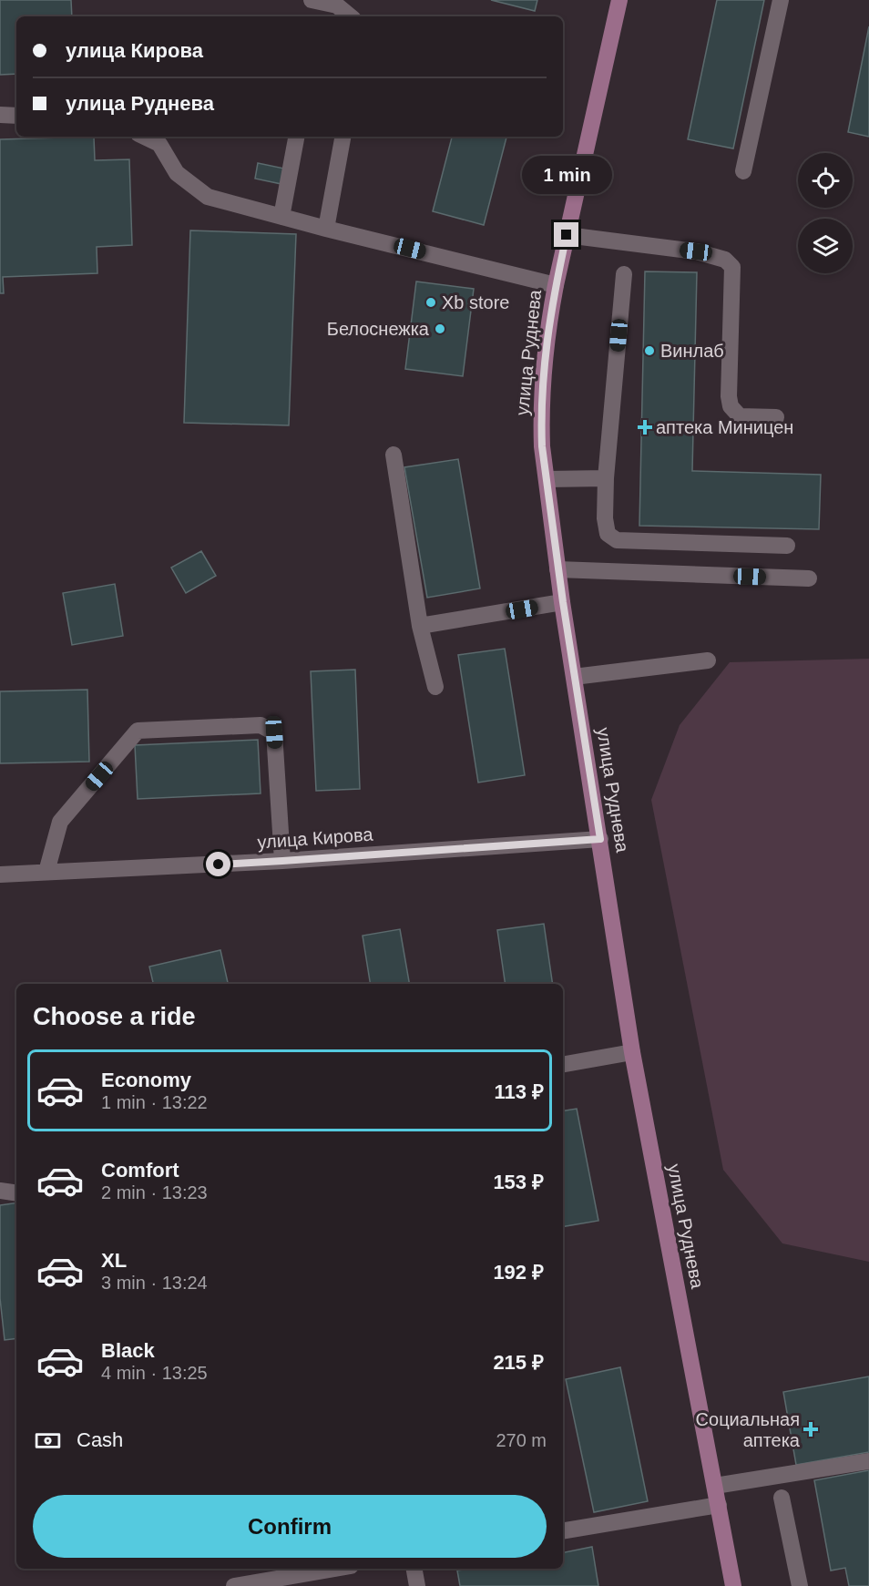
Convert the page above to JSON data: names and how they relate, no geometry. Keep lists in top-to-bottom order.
{
  "streets": {
    "main road": ["улица Руднева"],
    "street": ["улица Кирова"]
  },
  "crossings": [
    ["улица Руднева", "улица Кирова"]
  ],
  "places": {
    "other": ["Xb store", "Белоснежка", "Винлаб"],
    "health": ["аптека Миницен", "Социальная аптека"]
  },
  "page": {
    "banner": ["улица Кирова", "улица Руднева"],
    "bubble": "1 min",
    "heading": "Choose a ride",
    "list": [
      {
        "name": "Economy",
        "note": "1 min · 13:22",
        "value": "113 ₽"
      },
      {
        "name": "Comfort",
        "note": "2 min · 13:23",
        "value": "153 ₽"
      },
      {
        "name": "XL",
        "note": "3 min · 13:24",
        "value": "192 ₽"
      },
      {
        "name": "Black",
        "note": "4 min · 13:25",
        "value": "215 ₽"
      }
    ],
    "pay": ["Cash", "270 m"],
    "buttons": "Confirm"
  }
}
